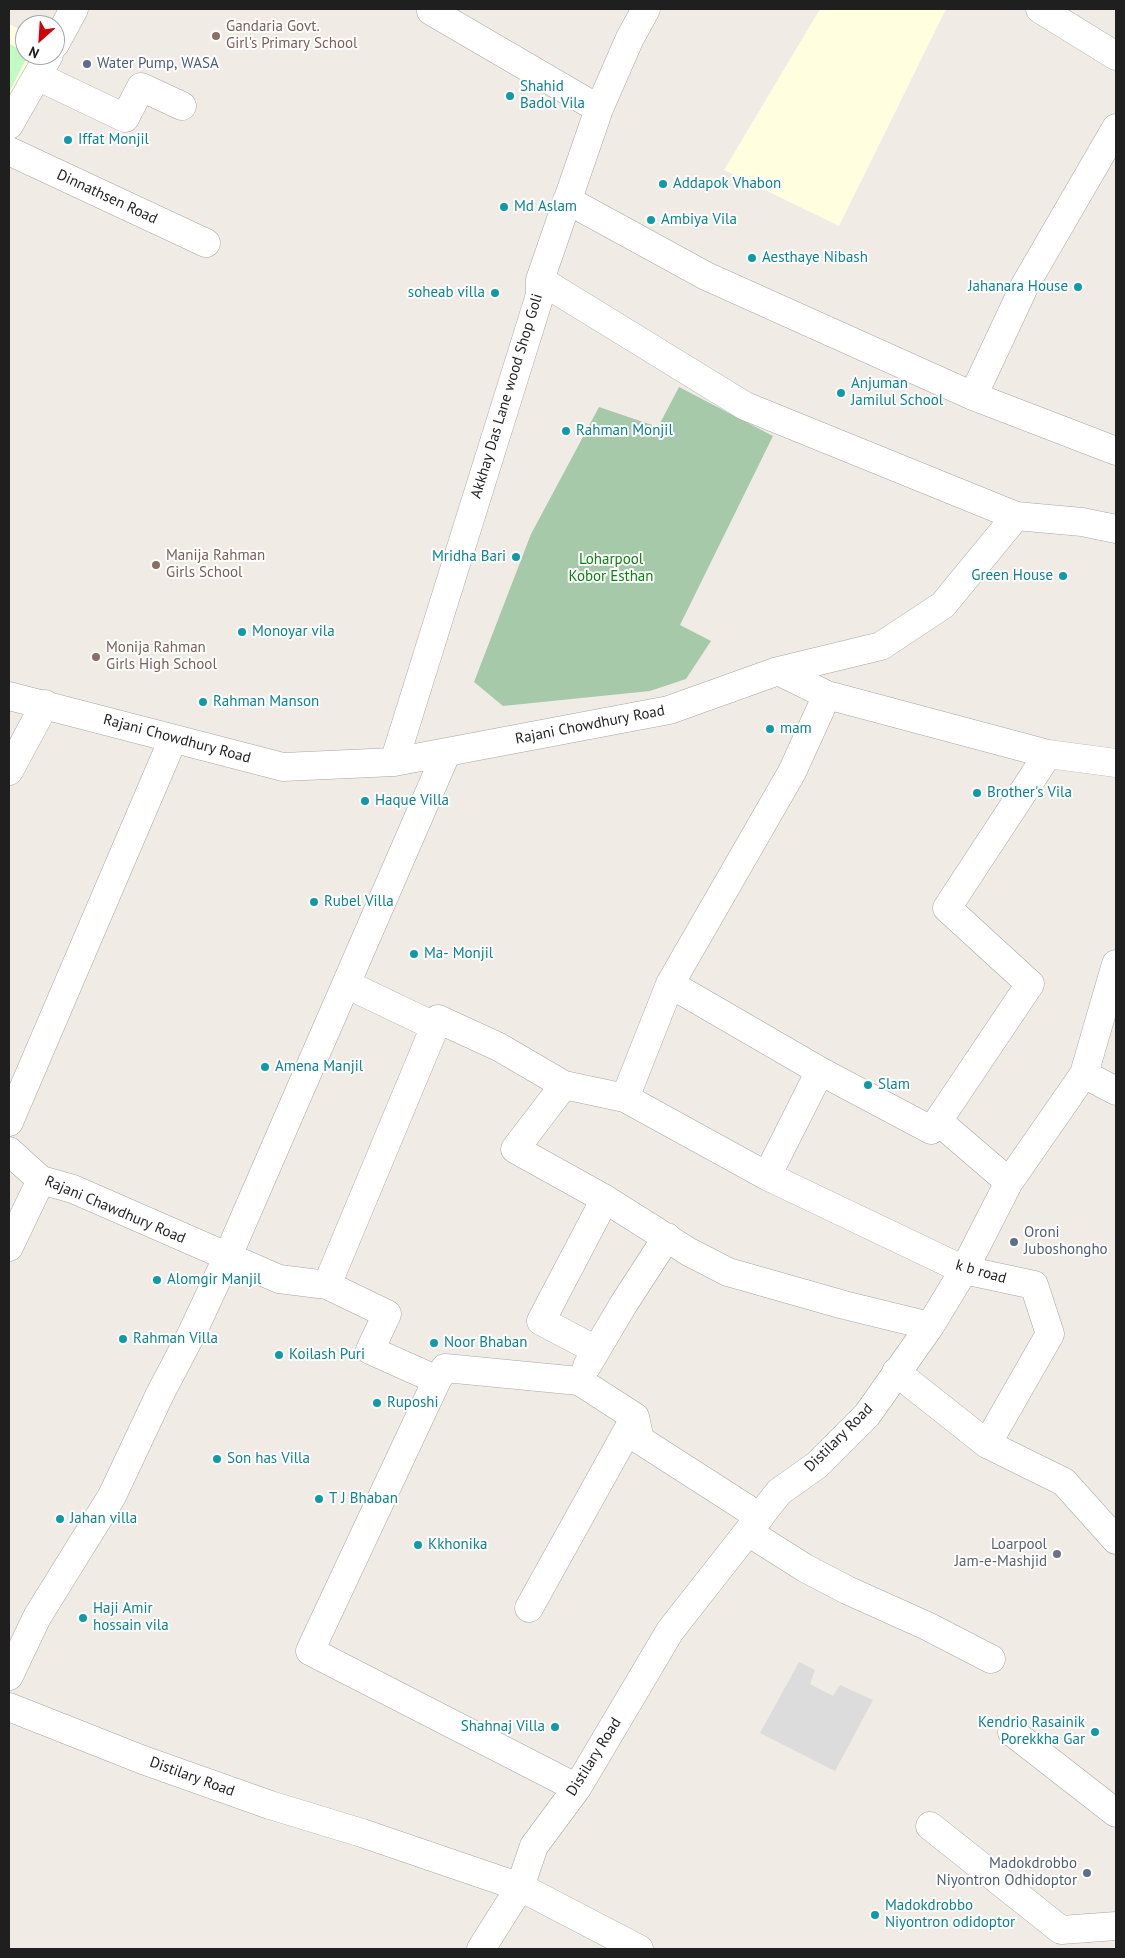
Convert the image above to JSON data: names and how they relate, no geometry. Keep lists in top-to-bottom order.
{
  "streets": {
    "street": [
      "Dinnathsen Road",
      "Akkhay Das Lane wood Shop Goli",
      "Rajani Chowdhury Road",
      "Rajani Chawdhury Road",
      "k b road",
      "Distilary Road"
    ]
  },
  "crossings": [
    ["Akkhay Das Lane wood Shop Goli", "Rajani Chowdhury Road"],
    ["k b road", "Distilary Road"]
  ],
  "parks": ["Loharpool Kobor Esthan"],
  "places": [
    "Gandaria Govt. Girl's Primary School",
    "Water Pump, WASA",
    "Shahid Badol Vila",
    "Iffat Monjil",
    "Addapok Vhabon",
    "Md Aslam",
    "Ambiya Vila",
    "Aesthaye Nibash",
    "Jahanara House",
    "soheab villa",
    "Anjuman Jamilul School",
    "Rahman Monjil",
    "Mridha Bari",
    "Manija Rahman Girls School",
    "Green House",
    "Monoyar vila",
    "Monija Rahman Girls High School",
    "Rahman Manson",
    "mam",
    "Brother's Vila",
    "Haque Villa",
    "Rubel Villa",
    "Ma- Monjil",
    "Amena Manjil",
    "Slam",
    "Oroni Juboshongho",
    "Alomgir Manjil",
    "Rahman Villa",
    "Noor Bhaban",
    "Koilash Puri",
    "Ruposhi",
    "Son has Villa",
    "T J Bhaban",
    "Jahan villa",
    "Kkhonika",
    "Loarpool Jam-e-Mashjid",
    "Haji Amir hossain vila",
    "Shahnaj Villa",
    "Kendrio Rasainik Porekkha Gar",
    "Madokdrobbo Niyontron Odhidoptor",
    "Madokdrobbo Niyontron odidoptor"
  ],
  "north": "bottom left"
}
